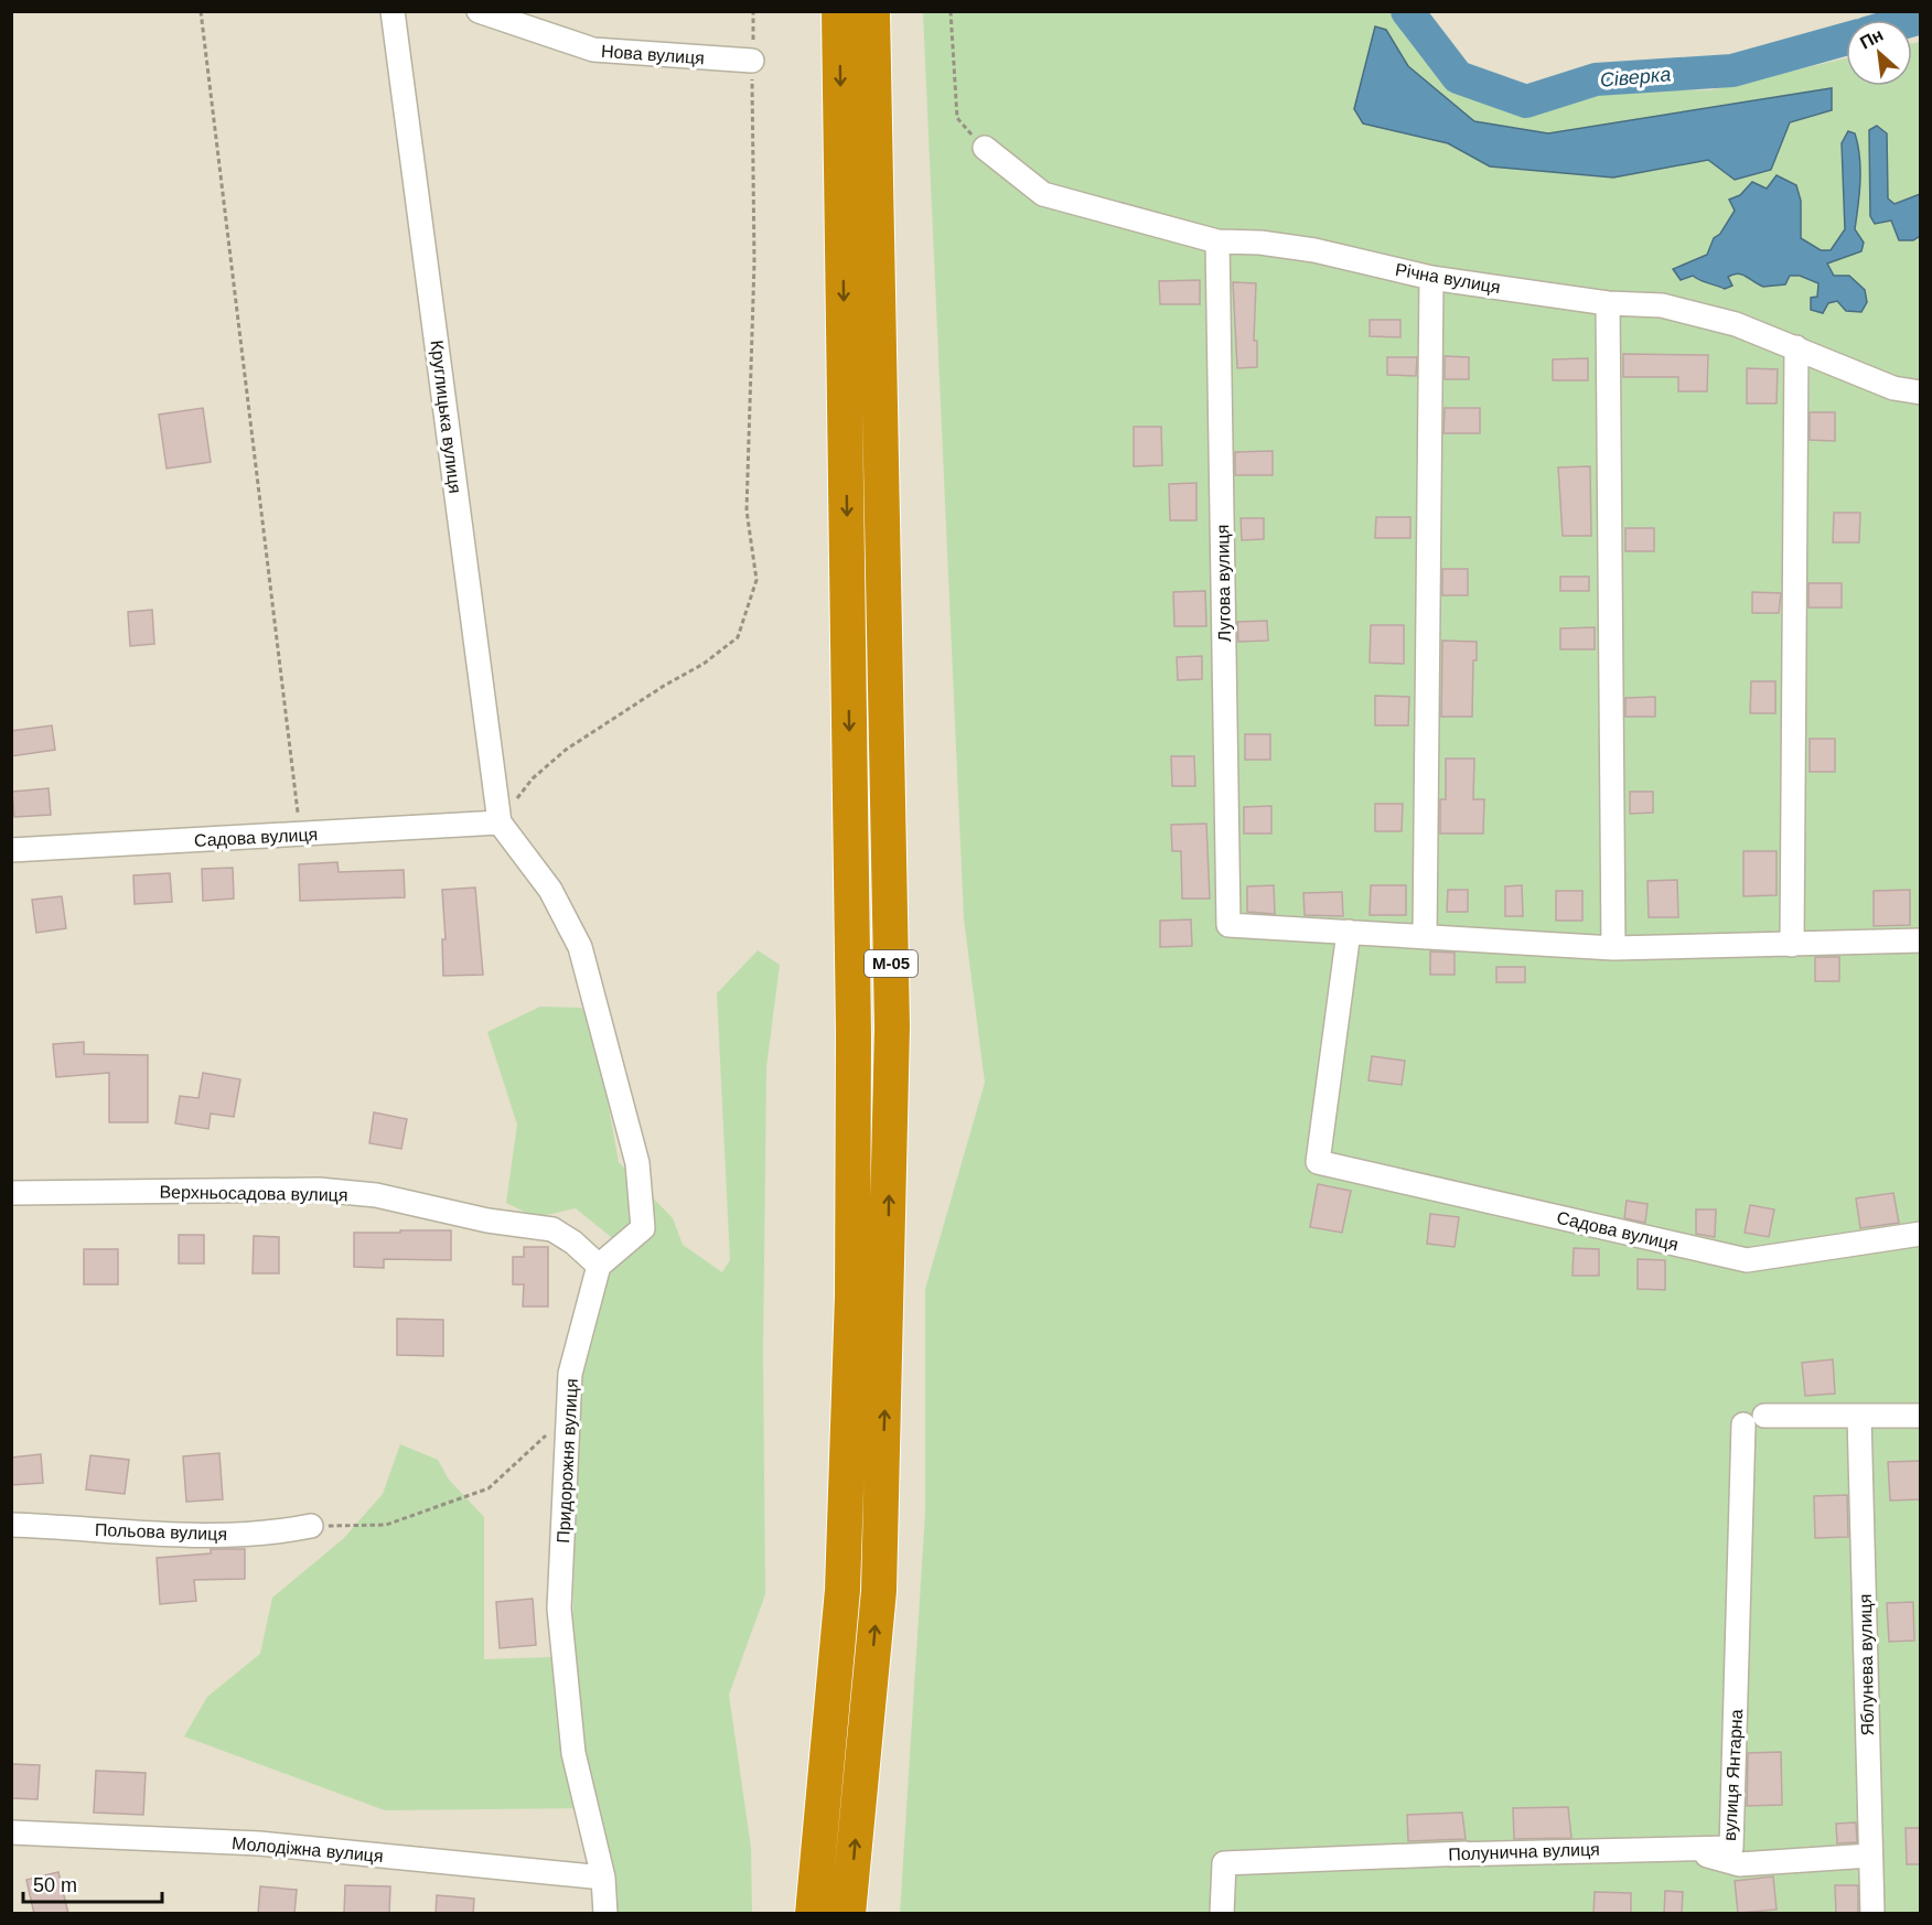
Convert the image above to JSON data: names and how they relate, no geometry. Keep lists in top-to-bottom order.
{
  "streets": {
    "highway": ["М-05"],
    "street": [
      "Нова вулиця",
      "Річна вулиця",
      "Круглицька вулиця",
      "Лугова вулиця",
      "Садова вулиця",
      "Верхньосадова вулиця",
      "Придорожня вулиця",
      "Польова вулиця",
      "Яблунева вулиця",
      "вулиця Янтарна",
      "Молодіжна вулиця",
      "Полунична вулиця"
    ]
  },
  "crossings": [
    ["Річна вулиця", "Лугова вулиця"],
    ["Круглицька вулиця", "Садова вулиця"],
    ["Лугова вулиця", "Садова вулиця"],
    ["Верхньосадова вулиця", "Придорожня вулиця"],
    ["Придорожня вулиця", "Молодіжна вулиця"],
    ["Яблунева вулиця", "вулиця Янтарна"],
    ["Яблунева вулиця", "Полунична вулиця"],
    ["вулиця Янтарна", "Полунична вулиця"]
  ],
  "water": ["Сіверка"],
  "scale_bar": "50 m",
  "north": "top left"
}
